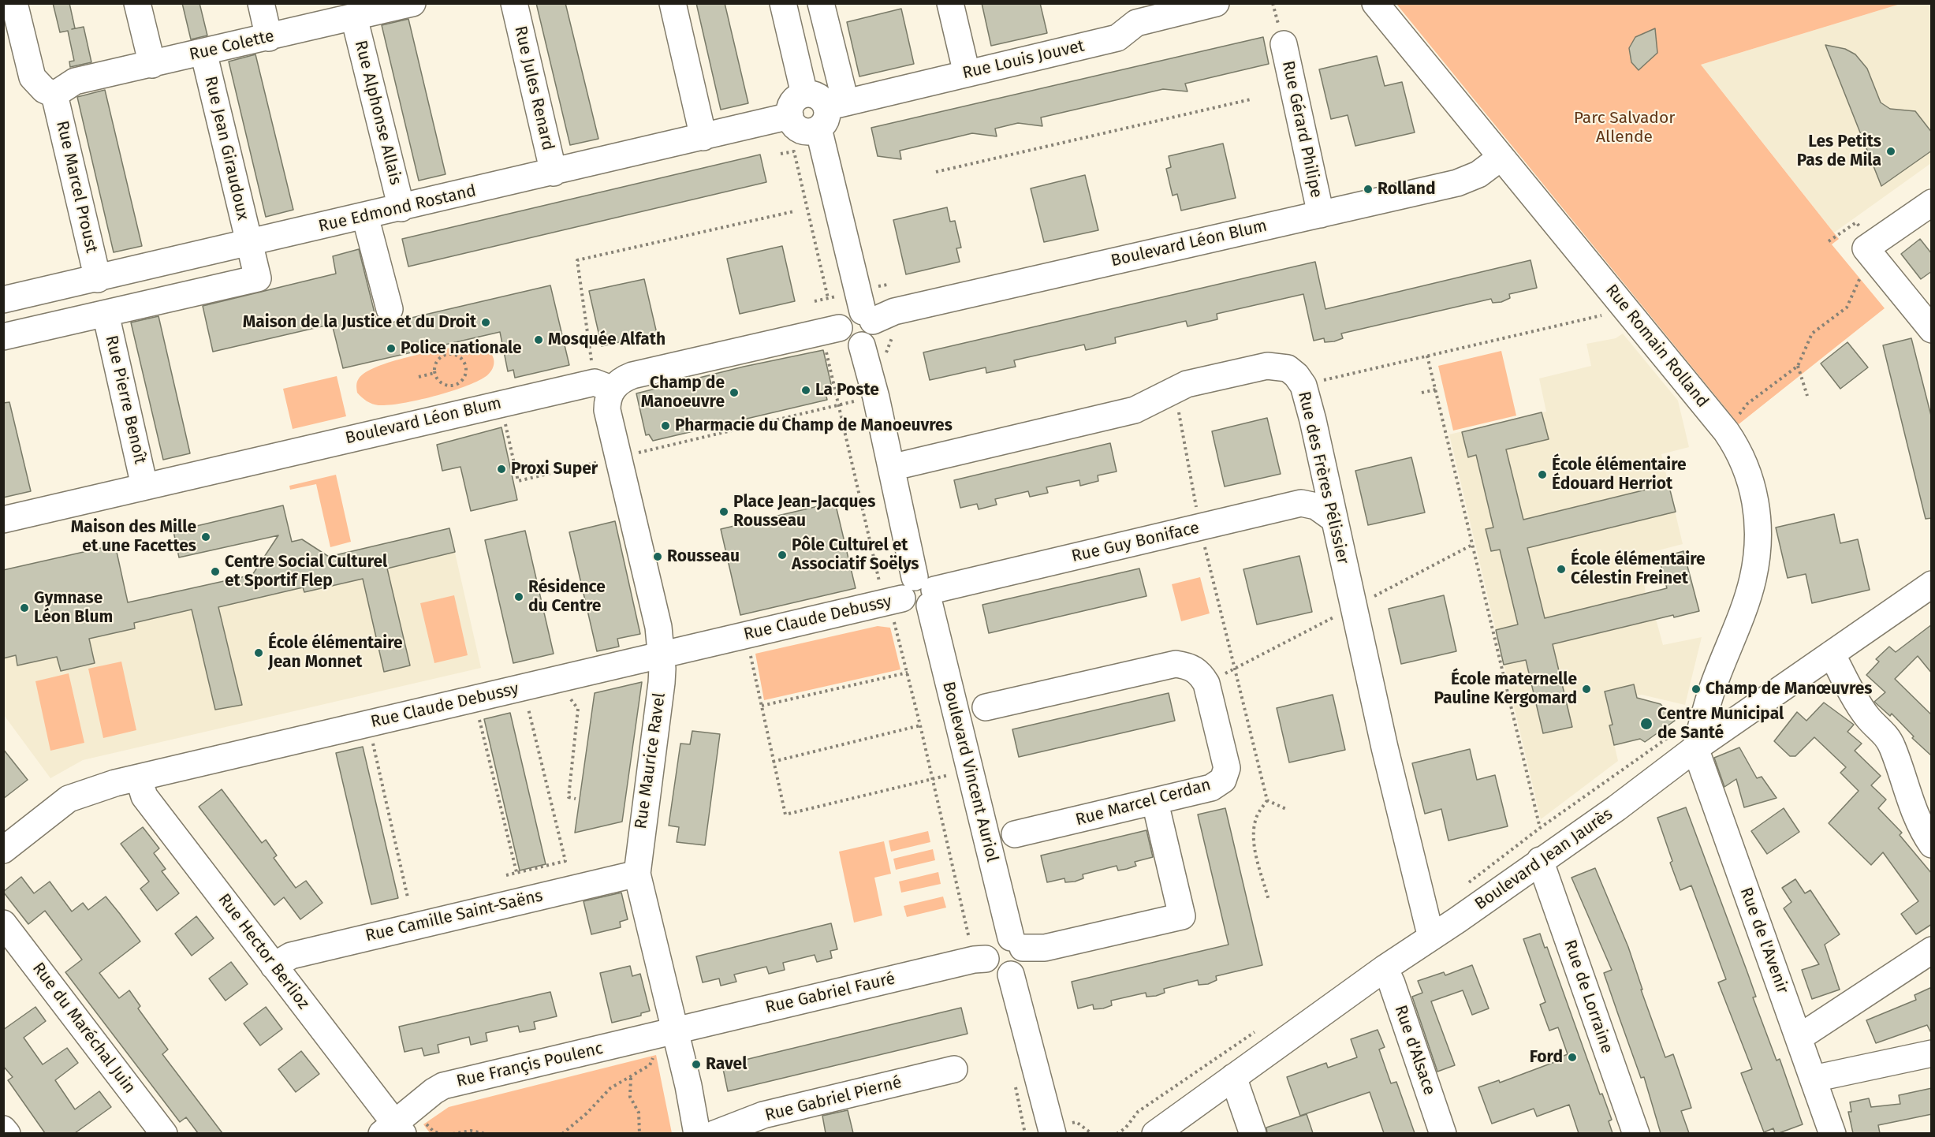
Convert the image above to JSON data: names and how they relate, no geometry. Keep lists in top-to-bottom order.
{
  "streets": {
    "street": [
      "Rue Colette",
      "Rue Louis Jouvet",
      "Rue Jules Renard",
      "Rue Alphonse Allais",
      "Rue Gérard Philipe",
      "Rue Jean Giraudoux",
      "Rue Marcel Proust",
      "Rue Edmond Rostand",
      "Boulevard Léon Blum",
      "Rue Romain Rolland",
      "Rue Pierre Benoît",
      "Rue des Frères Pélissier",
      "Rue Guy Boniface",
      "Rue Claude Debussy",
      "Rue Maurice Ravel",
      "Boulevard Vincent Auriol",
      "Rue Marcel Cerdan",
      "Boulevard Jean Jaurès",
      "Rue Camille Saint-Saëns",
      "Rue de l'Avenir",
      "Rue Hector Berlioz",
      "Rue Gabriel Fauré",
      "Rue de Lorraine",
      "Rue du Maréchal Juin",
      "Rue d'Alsace",
      "Rue Françis Poulenc",
      "Rue Gabriel Pierné"
    ]
  },
  "crossings": [
    ["Rue Colette", "Rue Alphonse Allais"],
    ["Rue Colette", "Rue Jean Giraudoux"],
    ["Rue Colette", "Rue Marcel Proust"],
    ["Rue Louis Jouvet", "Rue Edmond Rostand"],
    ["Rue Jules Renard", "Rue Edmond Rostand"],
    ["Rue Alphonse Allais", "Rue Edmond Rostand"],
    ["Rue Gérard Philipe", "Boulevard Léon Blum"],
    ["Rue Jean Giraudoux", "Rue Edmond Rostand"],
    ["Rue Jean Giraudoux", "Rue Pierre Benoît"],
    ["Rue Marcel Proust", "Rue Edmond Rostand"],
    ["Boulevard Léon Blum", "Rue Romain Rolland"],
    ["Boulevard Léon Blum", "Rue Pierre Benoît"],
    ["Boulevard Léon Blum", "Rue Maurice Ravel"],
    ["Boulevard Léon Blum", "Boulevard Vincent Auriol"],
    ["Rue Romain Rolland", "Boulevard Jean Jaurès"],
    ["Rue Romain Rolland", "Rue de l'Avenir"],
    ["Rue des Frères Pélissier", "Rue Guy Boniface"],
    ["Rue des Frères Pélissier", "Boulevard Vincent Auriol"],
    ["Rue des Frères Pélissier", "Boulevard Jean Jaurès"],
    ["Rue Guy Boniface", "Rue Claude Debussy"],
    ["Rue Guy Boniface", "Boulevard Vincent Auriol"],
    ["Rue Claude Debussy", "Rue Maurice Ravel"],
    ["Rue Claude Debussy", "Boulevard Vincent Auriol"],
    ["Rue Claude Debussy", "Rue Hector Berlioz"],
    ["Rue Maurice Ravel", "Rue Camille Saint-Saëns"],
    ["Rue Maurice Ravel", "Rue Gabriel Fauré"],
    ["Rue Maurice Ravel", "Rue Françis Poulenc"],
    ["Boulevard Vincent Auriol", "Rue Gabriel Fauré"],
    ["Rue Marcel Cerdan", "Rue Gabriel Fauré"],
    ["Boulevard Jean Jaurès", "Rue de l'Avenir"],
    ["Boulevard Jean Jaurès", "Rue de Lorraine"],
    ["Boulevard Jean Jaurès", "Rue d'Alsace"],
    ["Rue Camille Saint-Saëns", "Rue Hector Berlioz"],
    ["Rue Hector Berlioz", "Rue Françis Poulenc"],
    ["Rue Gabriel Fauré", "Rue Françis Poulenc"]
  ],
  "parks": ["Parc Salvador Allende"],
  "places": [
    "Les Petits Pas de Mila",
    "Rolland",
    "Maison de la Justice et du Droit",
    "Mosquée Alfath",
    "Police nationale",
    "La Poste",
    "Champ de Manoeuvre",
    "Pharmacie du Champ de Manoeuvres",
    "Proxi Super",
    "École élémentaire Édouard Herriot",
    "Place Jean-Jacques Rousseau",
    "Maison des Mille et une Facettes",
    "Pôle Culturel et Associatif Soëlys",
    "Rousseau",
    "École élémentaire Célestin Freinet",
    "Centre Social Culturel et Sportif Flep",
    "Résidence du Centre",
    "Gymnase Léon Blum",
    "École élémentaire Jean Monnet",
    "École maternelle Pauline Kergomard",
    "Champ de Manœuvres",
    "Centre Municipal de Santé",
    "Ford",
    "Ravel"
  ]
}
